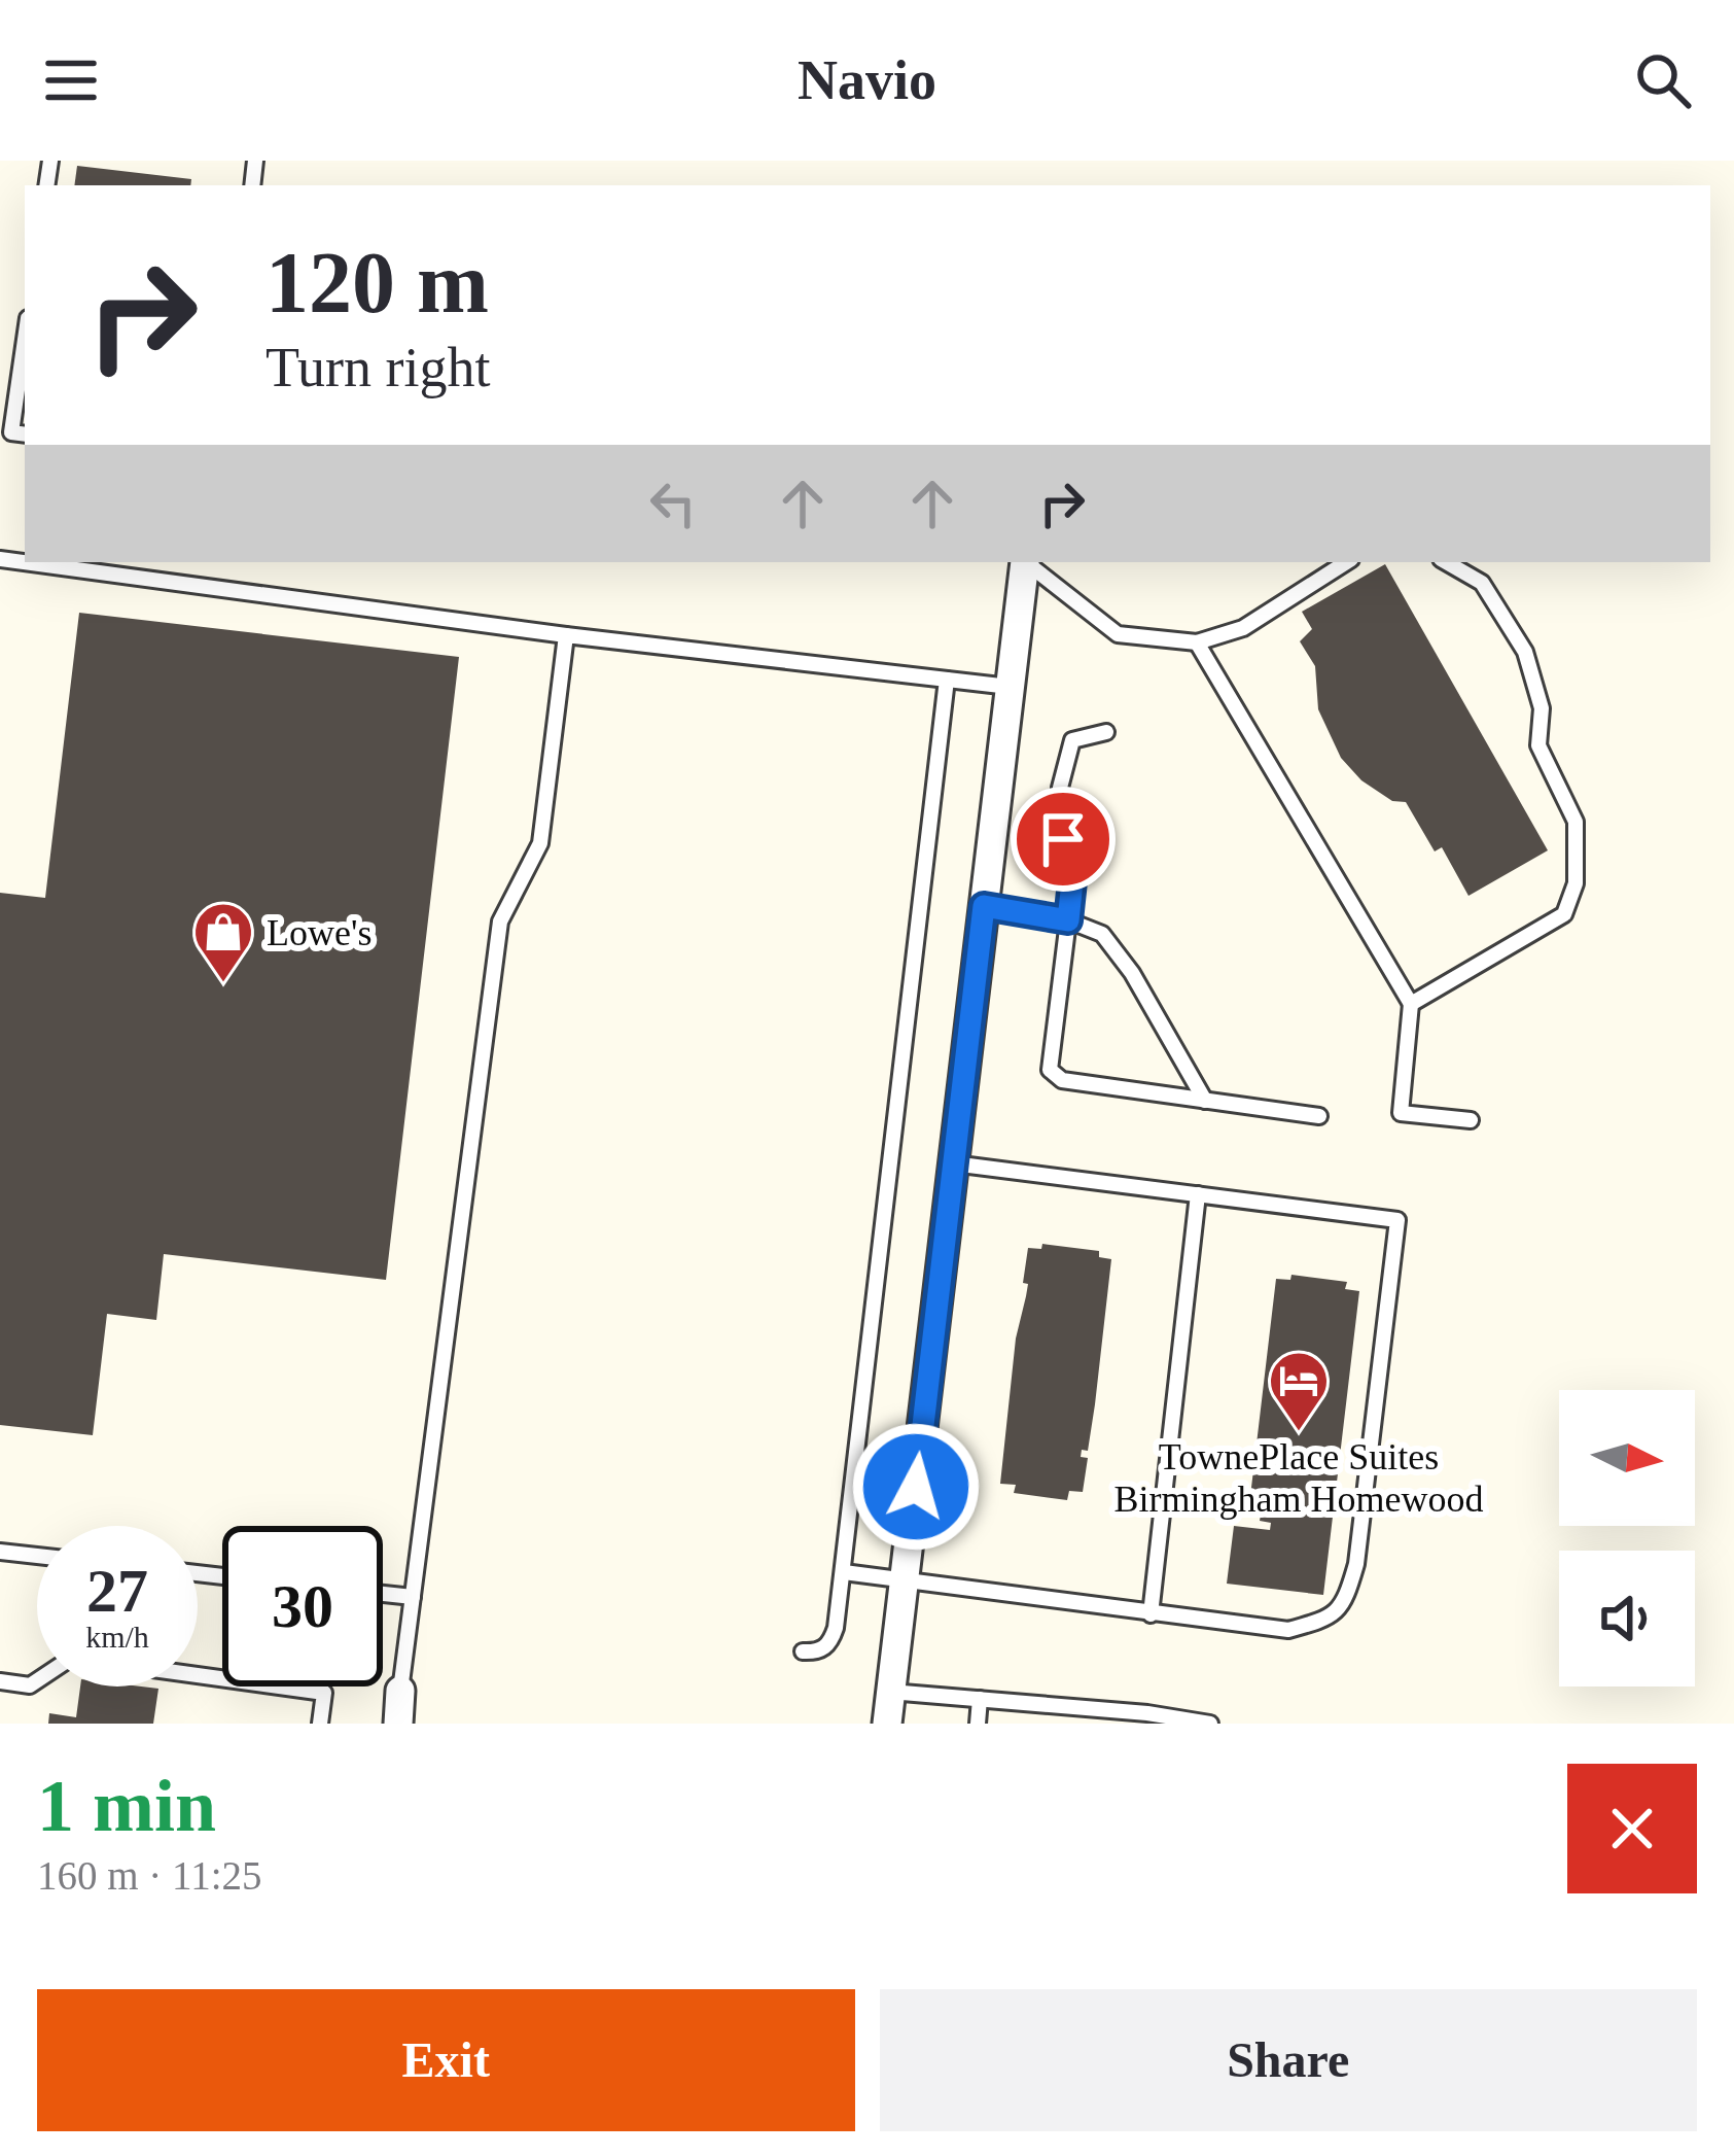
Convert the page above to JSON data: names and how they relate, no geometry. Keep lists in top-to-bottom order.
{
  "places": {
    "shop": ["Lowe's"],
    "hotel": ["TownePlace Suites Birmingham Homewood"]
  },
  "north": "right",
  "page": {
    "header": "Navio",
    "turn": ["120 m", "Turn right"],
    "speed": "27 km/h",
    "limit": "30",
    "heading": ["1 min", "160 m · 11:25"],
    "buttons": ["Exit", "Share"]
  }
}
